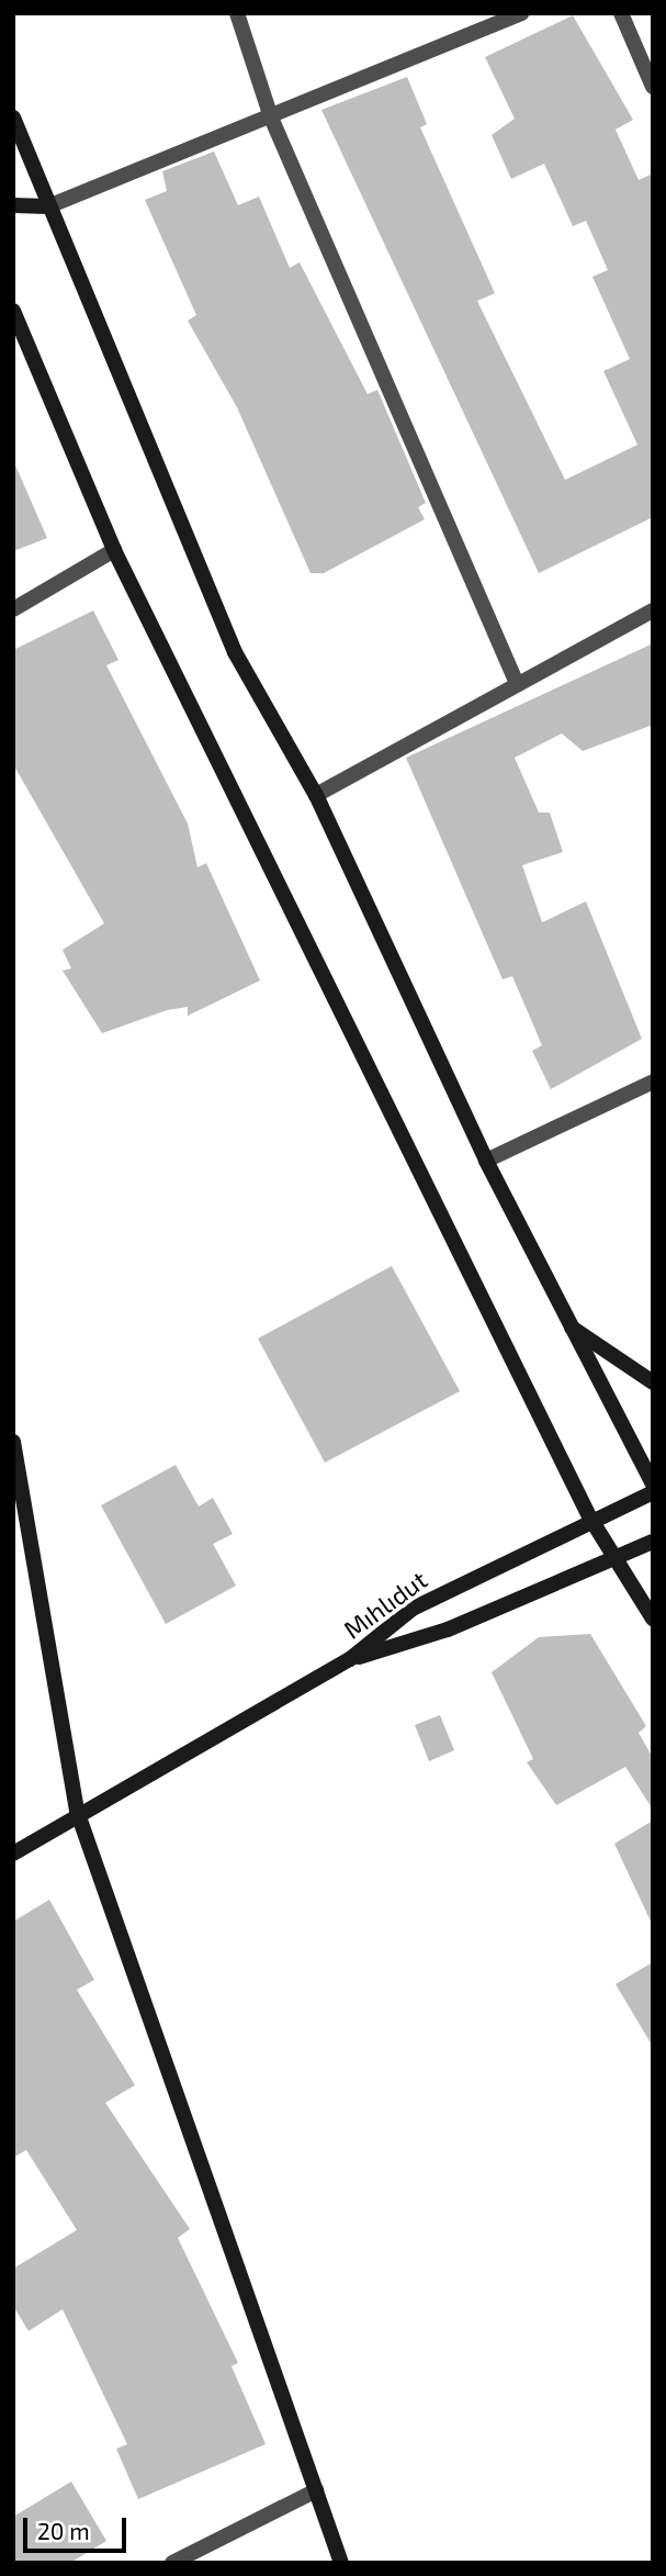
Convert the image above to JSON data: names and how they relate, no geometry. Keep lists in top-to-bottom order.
{
  "streets": {
    "main road": ["Mıhlıdut"]
  },
  "scale_bar": "20 m"
}
